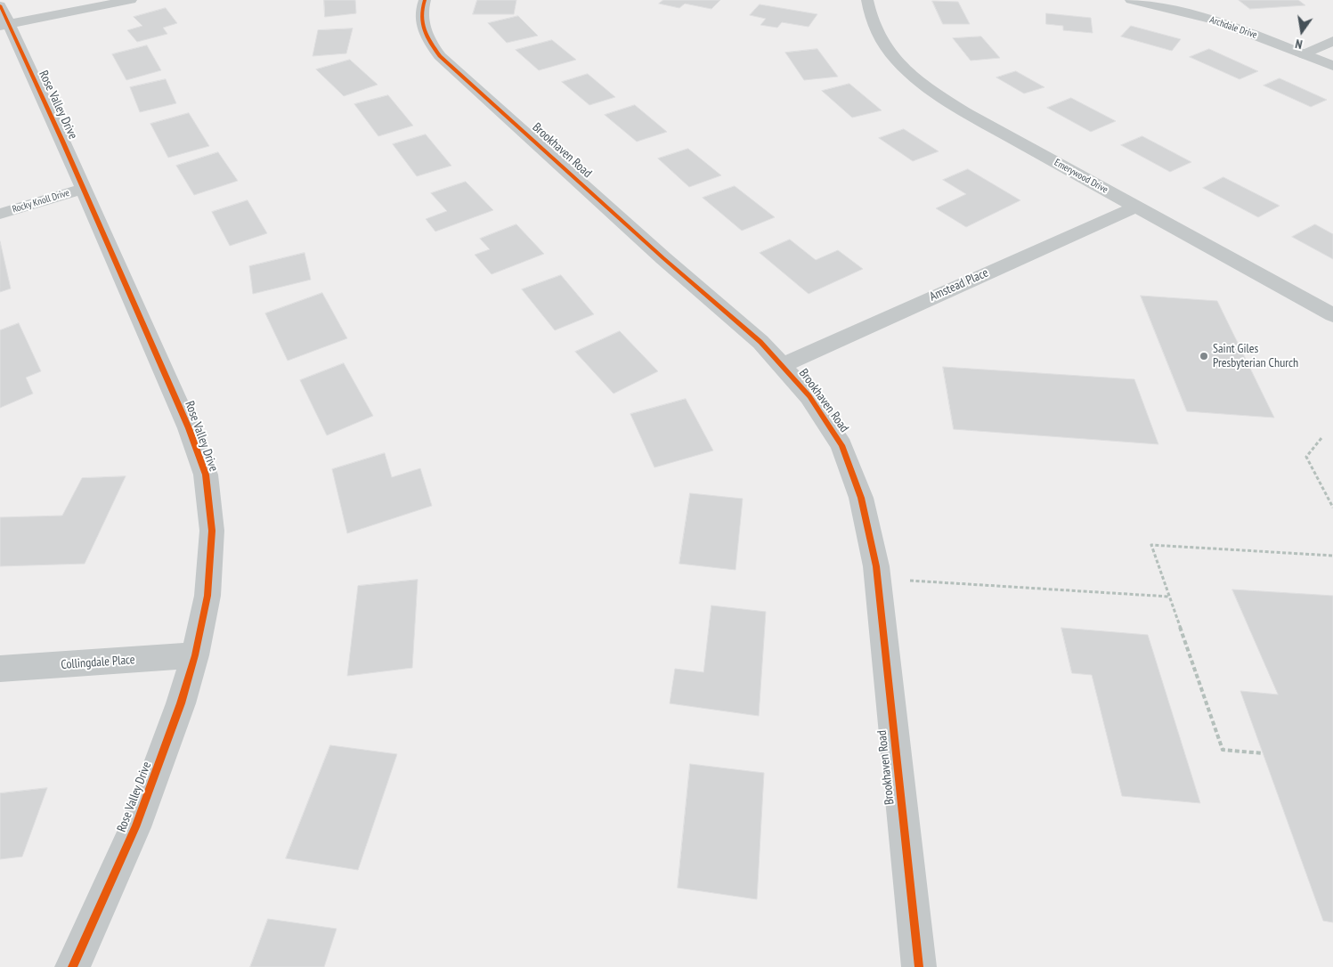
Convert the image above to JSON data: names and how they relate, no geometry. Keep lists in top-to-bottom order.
{
  "streets": {
    "street": [
      "Archdale Drive",
      "Rose Valley Drive",
      "Brookhaven Road",
      "Emerywood Drive",
      "Rocky Knoll Drive",
      "Amstead Place",
      "Collingdale Place"
    ]
  },
  "crossings": [
    ["Rose Valley Drive", "Rocky Knoll Drive"],
    ["Rose Valley Drive", "Collingdale Place"],
    ["Brookhaven Road", "Amstead Place"],
    ["Emerywood Drive", "Amstead Place"]
  ],
  "places": ["Saint Giles Presbyterian Church"],
  "north": "bottom"
}
